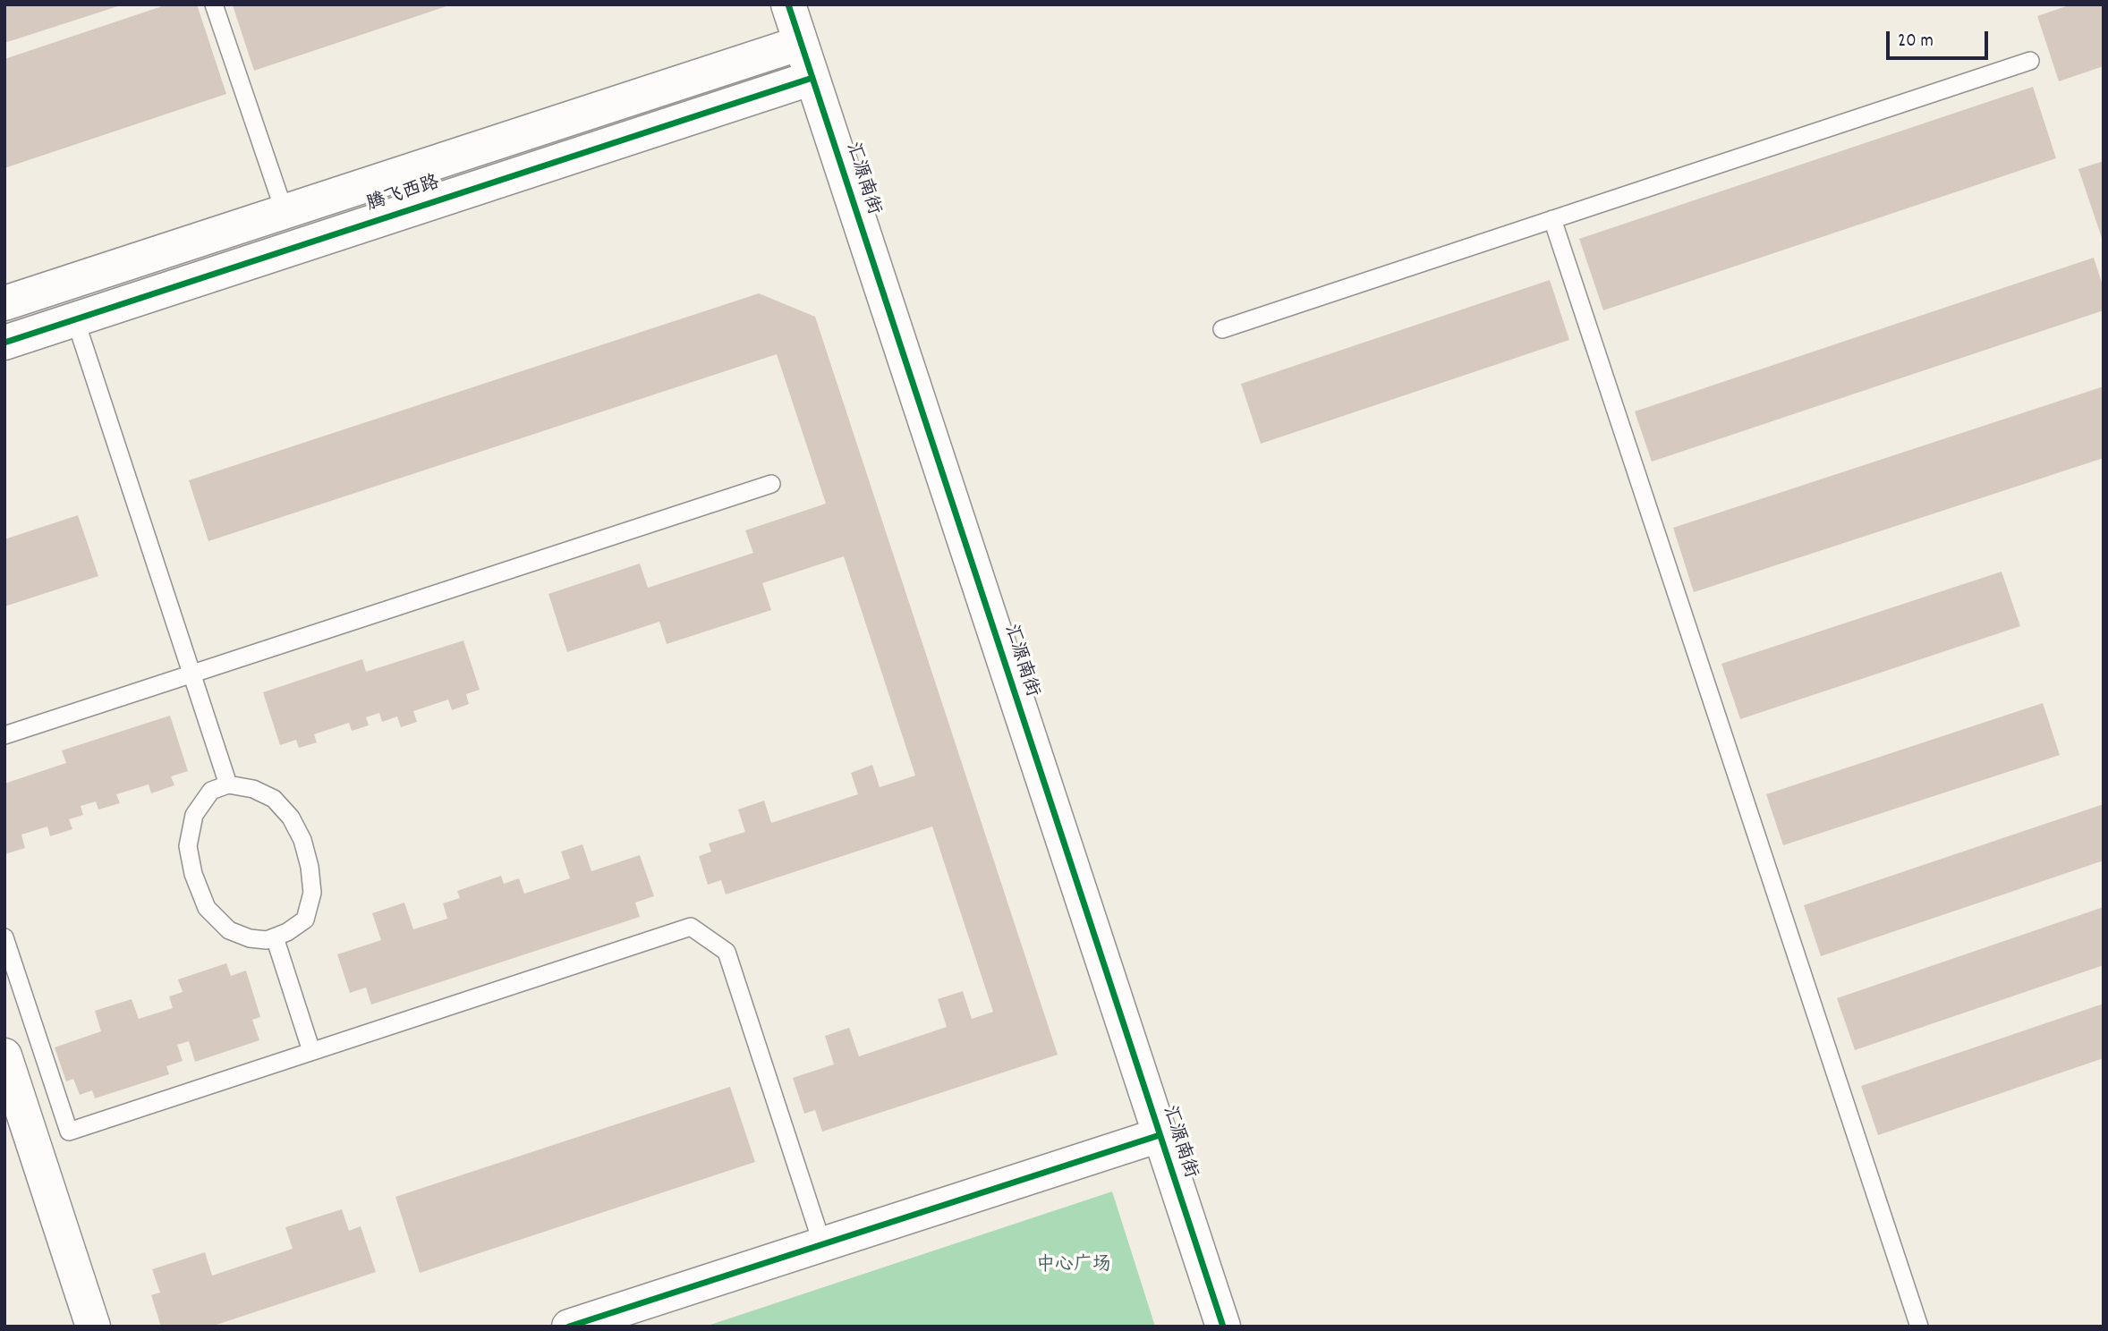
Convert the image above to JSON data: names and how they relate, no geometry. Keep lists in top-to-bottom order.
{
  "streets": {
    "street": ["汇源南街", "腾飞西路"]
  },
  "crossings": [
    ["汇源南街", "腾飞西路"]
  ],
  "parks": ["中心广场"],
  "scale_bar": "20 m"
}
